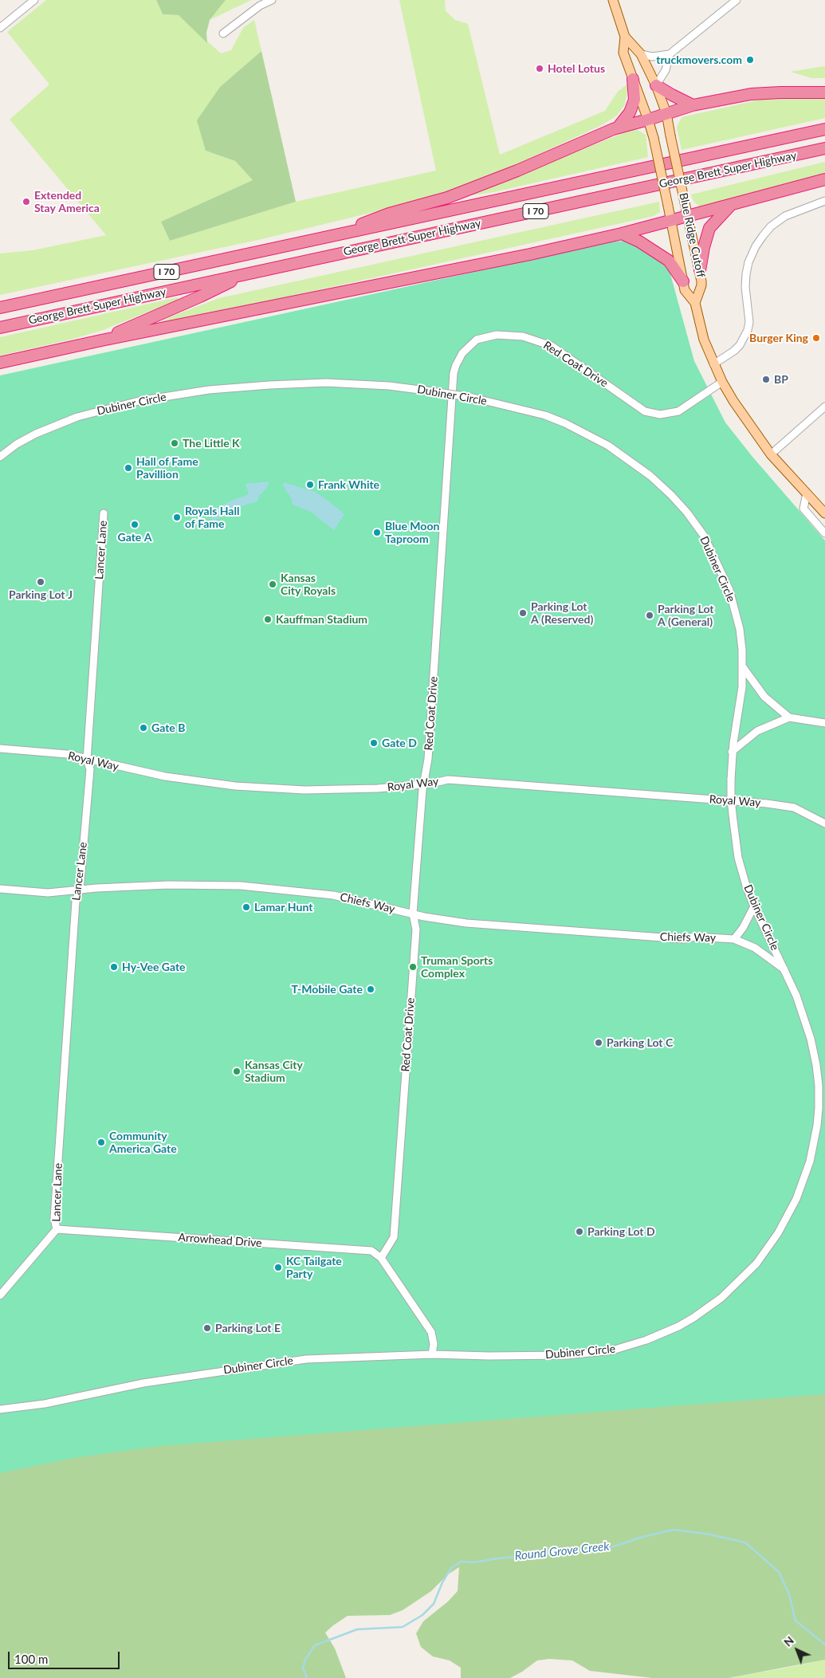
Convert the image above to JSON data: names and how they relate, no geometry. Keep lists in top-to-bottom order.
{
  "streets": {
    "highway": ["George Brett Super Highway", "I 70"],
    "main road": ["Blue Ridge Cutoff"],
    "street": [
      "Red Coat Drive",
      "Dubiner Circle",
      "Lancer Lane",
      "Royal Way",
      "Chiefs Way",
      "Arrowhead Drive"
    ]
  },
  "crossings": [
    ["Blue Ridge Cutoff", "Red Coat Drive"],
    ["Red Coat Drive", "Royal Way"],
    ["Red Coat Drive", "Chiefs Way"],
    ["Red Coat Drive", "Arrowhead Drive"],
    ["Dubiner Circle", "Chiefs Way"],
    ["Lancer Lane", "Royal Way"],
    ["Lancer Lane", "Chiefs Way"],
    ["Lancer Lane", "Arrowhead Drive"]
  ],
  "water": ["Round Grove Creek"],
  "places": [
    "truckmovers.com",
    "Hotel Lotus",
    "Extended Stay America",
    "Burger King",
    "BP",
    "The Little K",
    "Hall of Fame Pavillion",
    "Frank White",
    "Royals Hall of Fame",
    "Gate A",
    "Blue Moon Taproom",
    "Parking Lot J",
    "Kansas City Royals",
    "Parking Lot A (Reserved)",
    "Parking Lot A (General)",
    "Kauffman Stadium",
    "Gate B",
    "Gate D",
    "Lamar Hunt",
    "Hy-Vee Gate",
    "Truman Sports Complex",
    "T-Mobile Gate",
    "Parking Lot C",
    "Kansas City Stadium",
    "Community America Gate",
    "Parking Lot D",
    "KC Tailgate Party",
    "Parking Lot E"
  ],
  "scale_bar": "100 m",
  "north": "top left"
}
